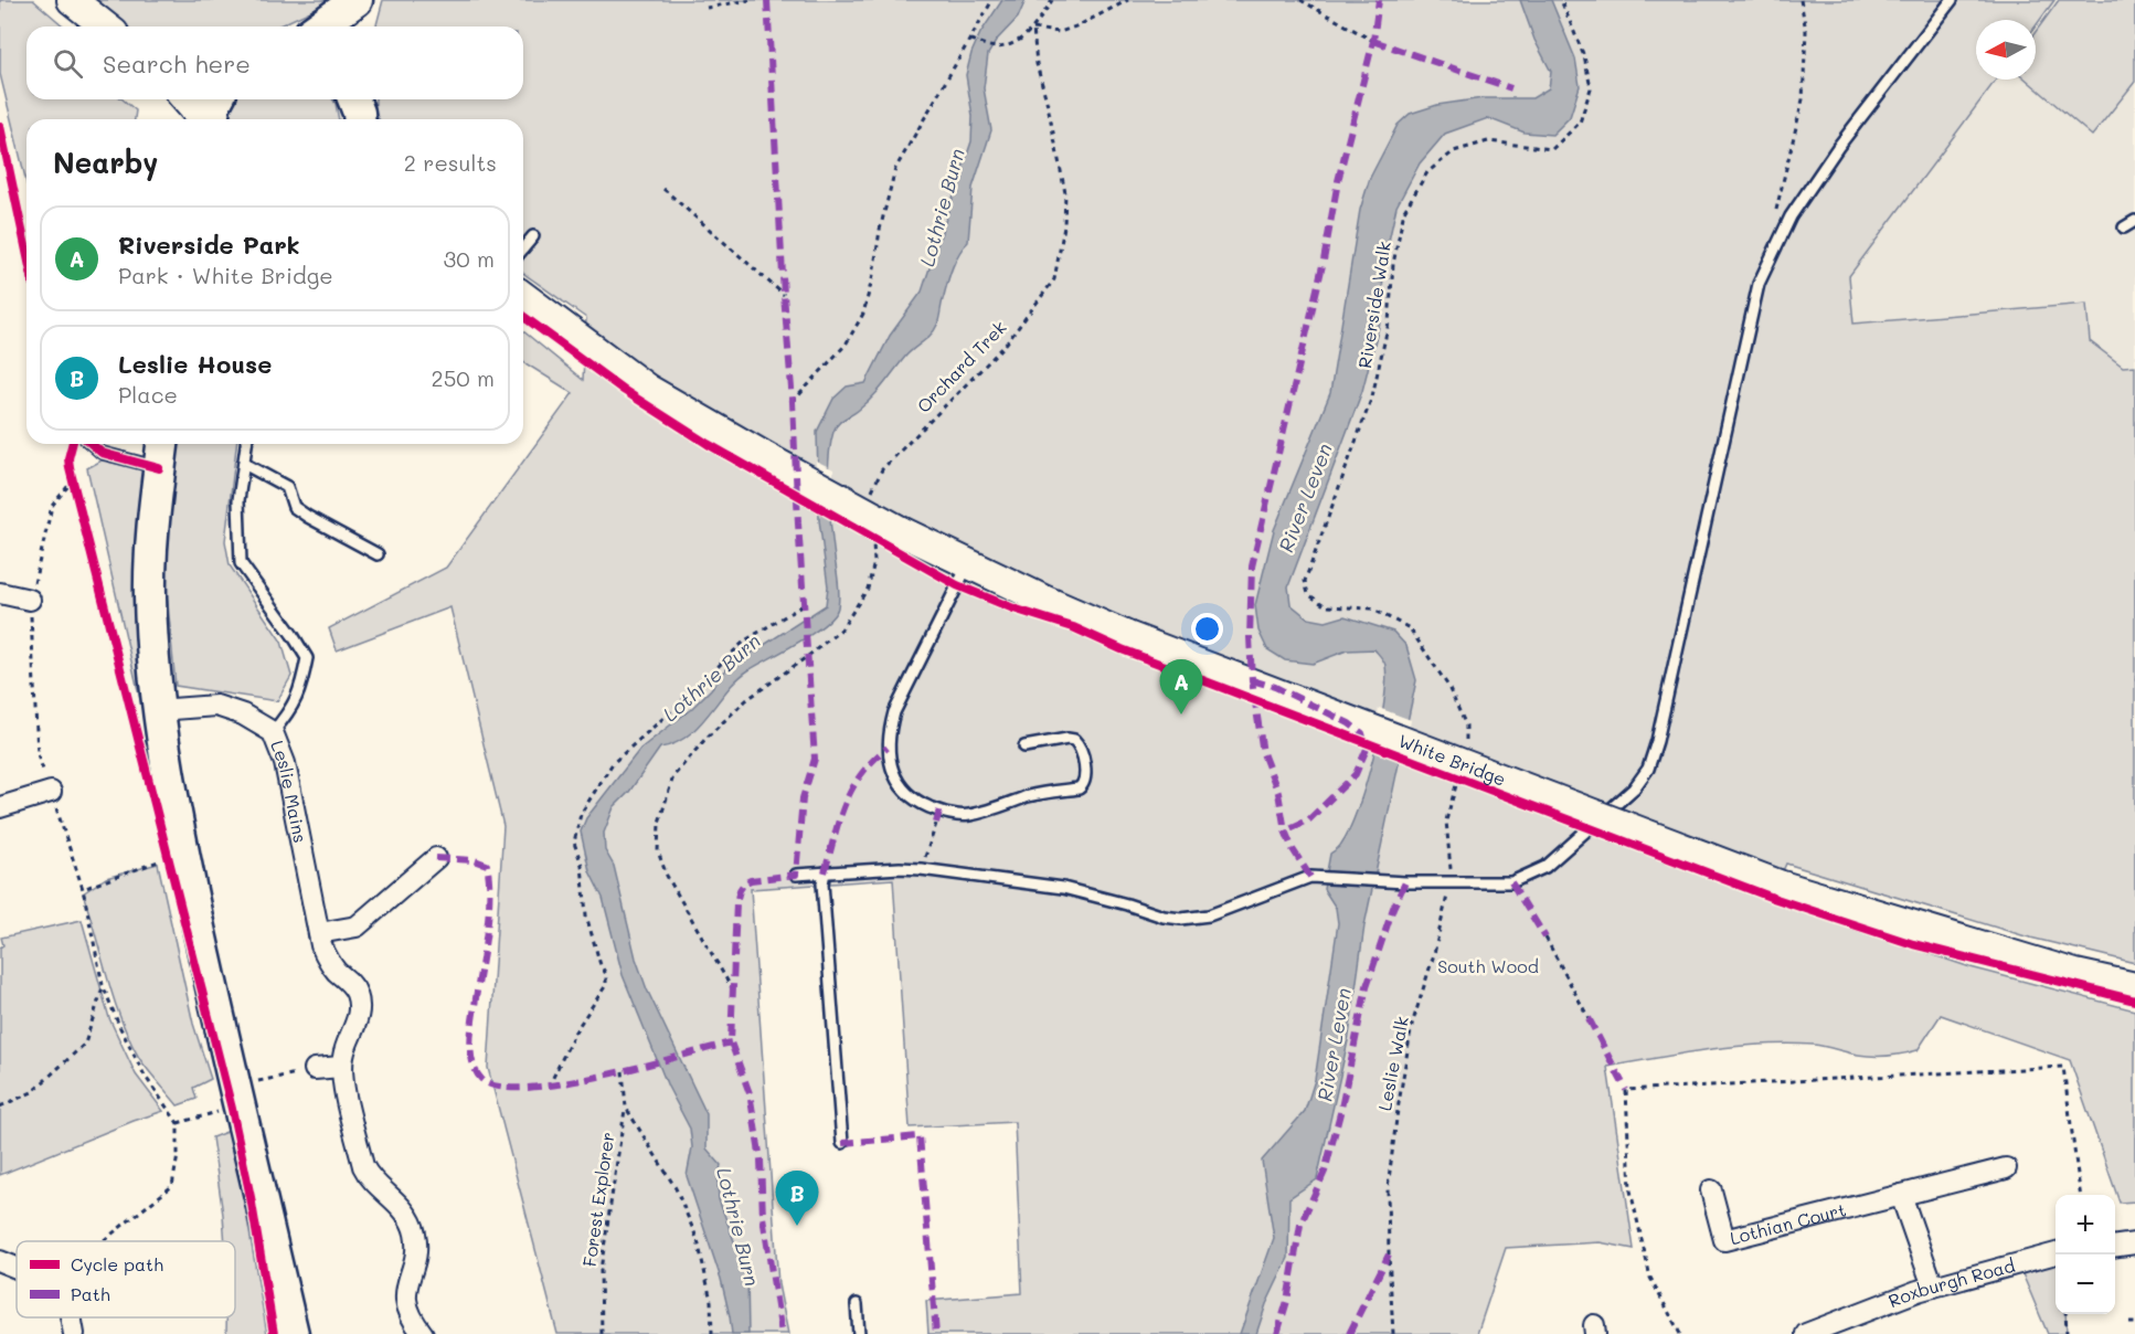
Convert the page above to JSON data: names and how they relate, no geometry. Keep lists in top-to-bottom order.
{
  "streets": {
    "main road": ["White Bridge"],
    "street": ["Leslie Mains", "Lothian Court", "Roxburgh Road"],
    "path": [
      "Riverside Walk",
      "Orchard Trek",
      "Leslie Walk",
      "Forest Explorer"
    ]
  },
  "water": ["Lothrie Burn", "River Leven"],
  "parks": ["South Wood"],
  "legend": ["Cycle path", "Path"],
  "north": "left",
  "page": {
    "search": "Search here",
    "heading": ["Nearby", "2 results"],
    "list": [
      {
        "mark": "A",
        "name": "Riverside Park",
        "note": "Park · White Bridge",
        "value": "30 m"
      },
      {
        "mark": "B",
        "name": "Leslie House",
        "note": "Place",
        "value": "250 m"
      }
    ],
    "pins": ["A", "B"],
    "map_buttons": ["+", "−"]
  }
}
